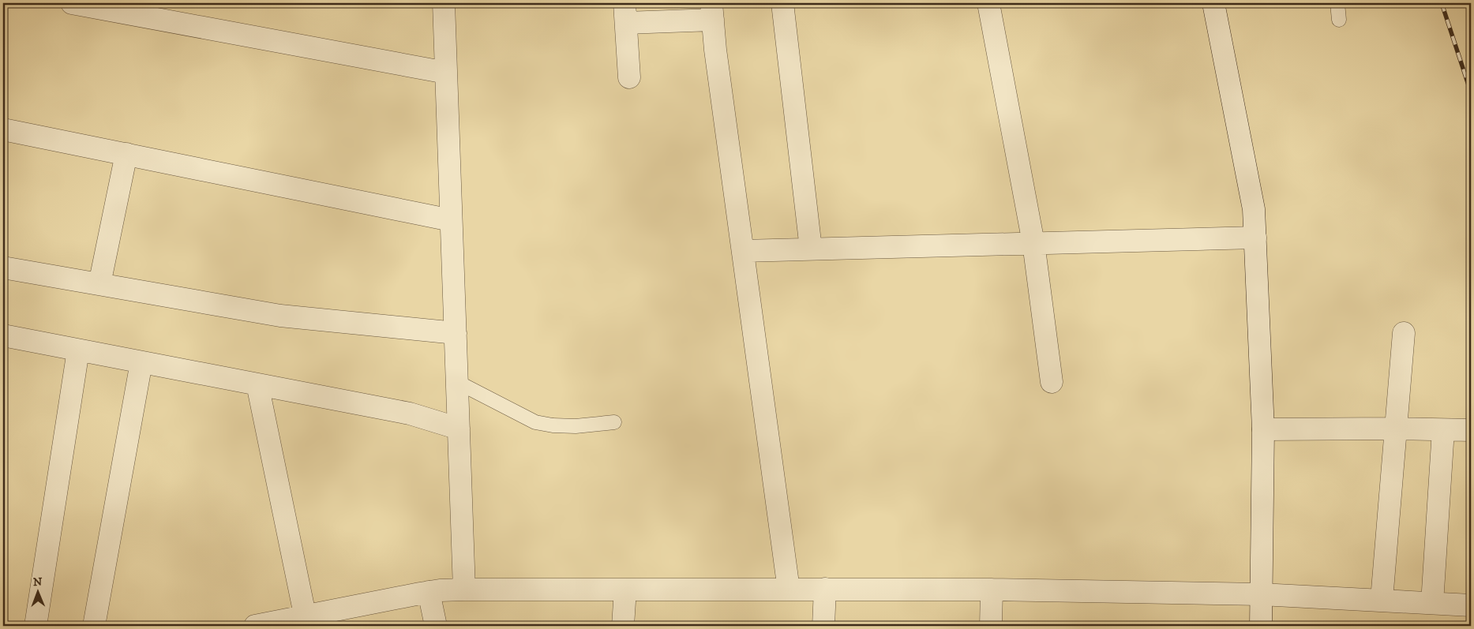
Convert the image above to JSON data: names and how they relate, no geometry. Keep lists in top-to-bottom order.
{
  "north": "top"
}
